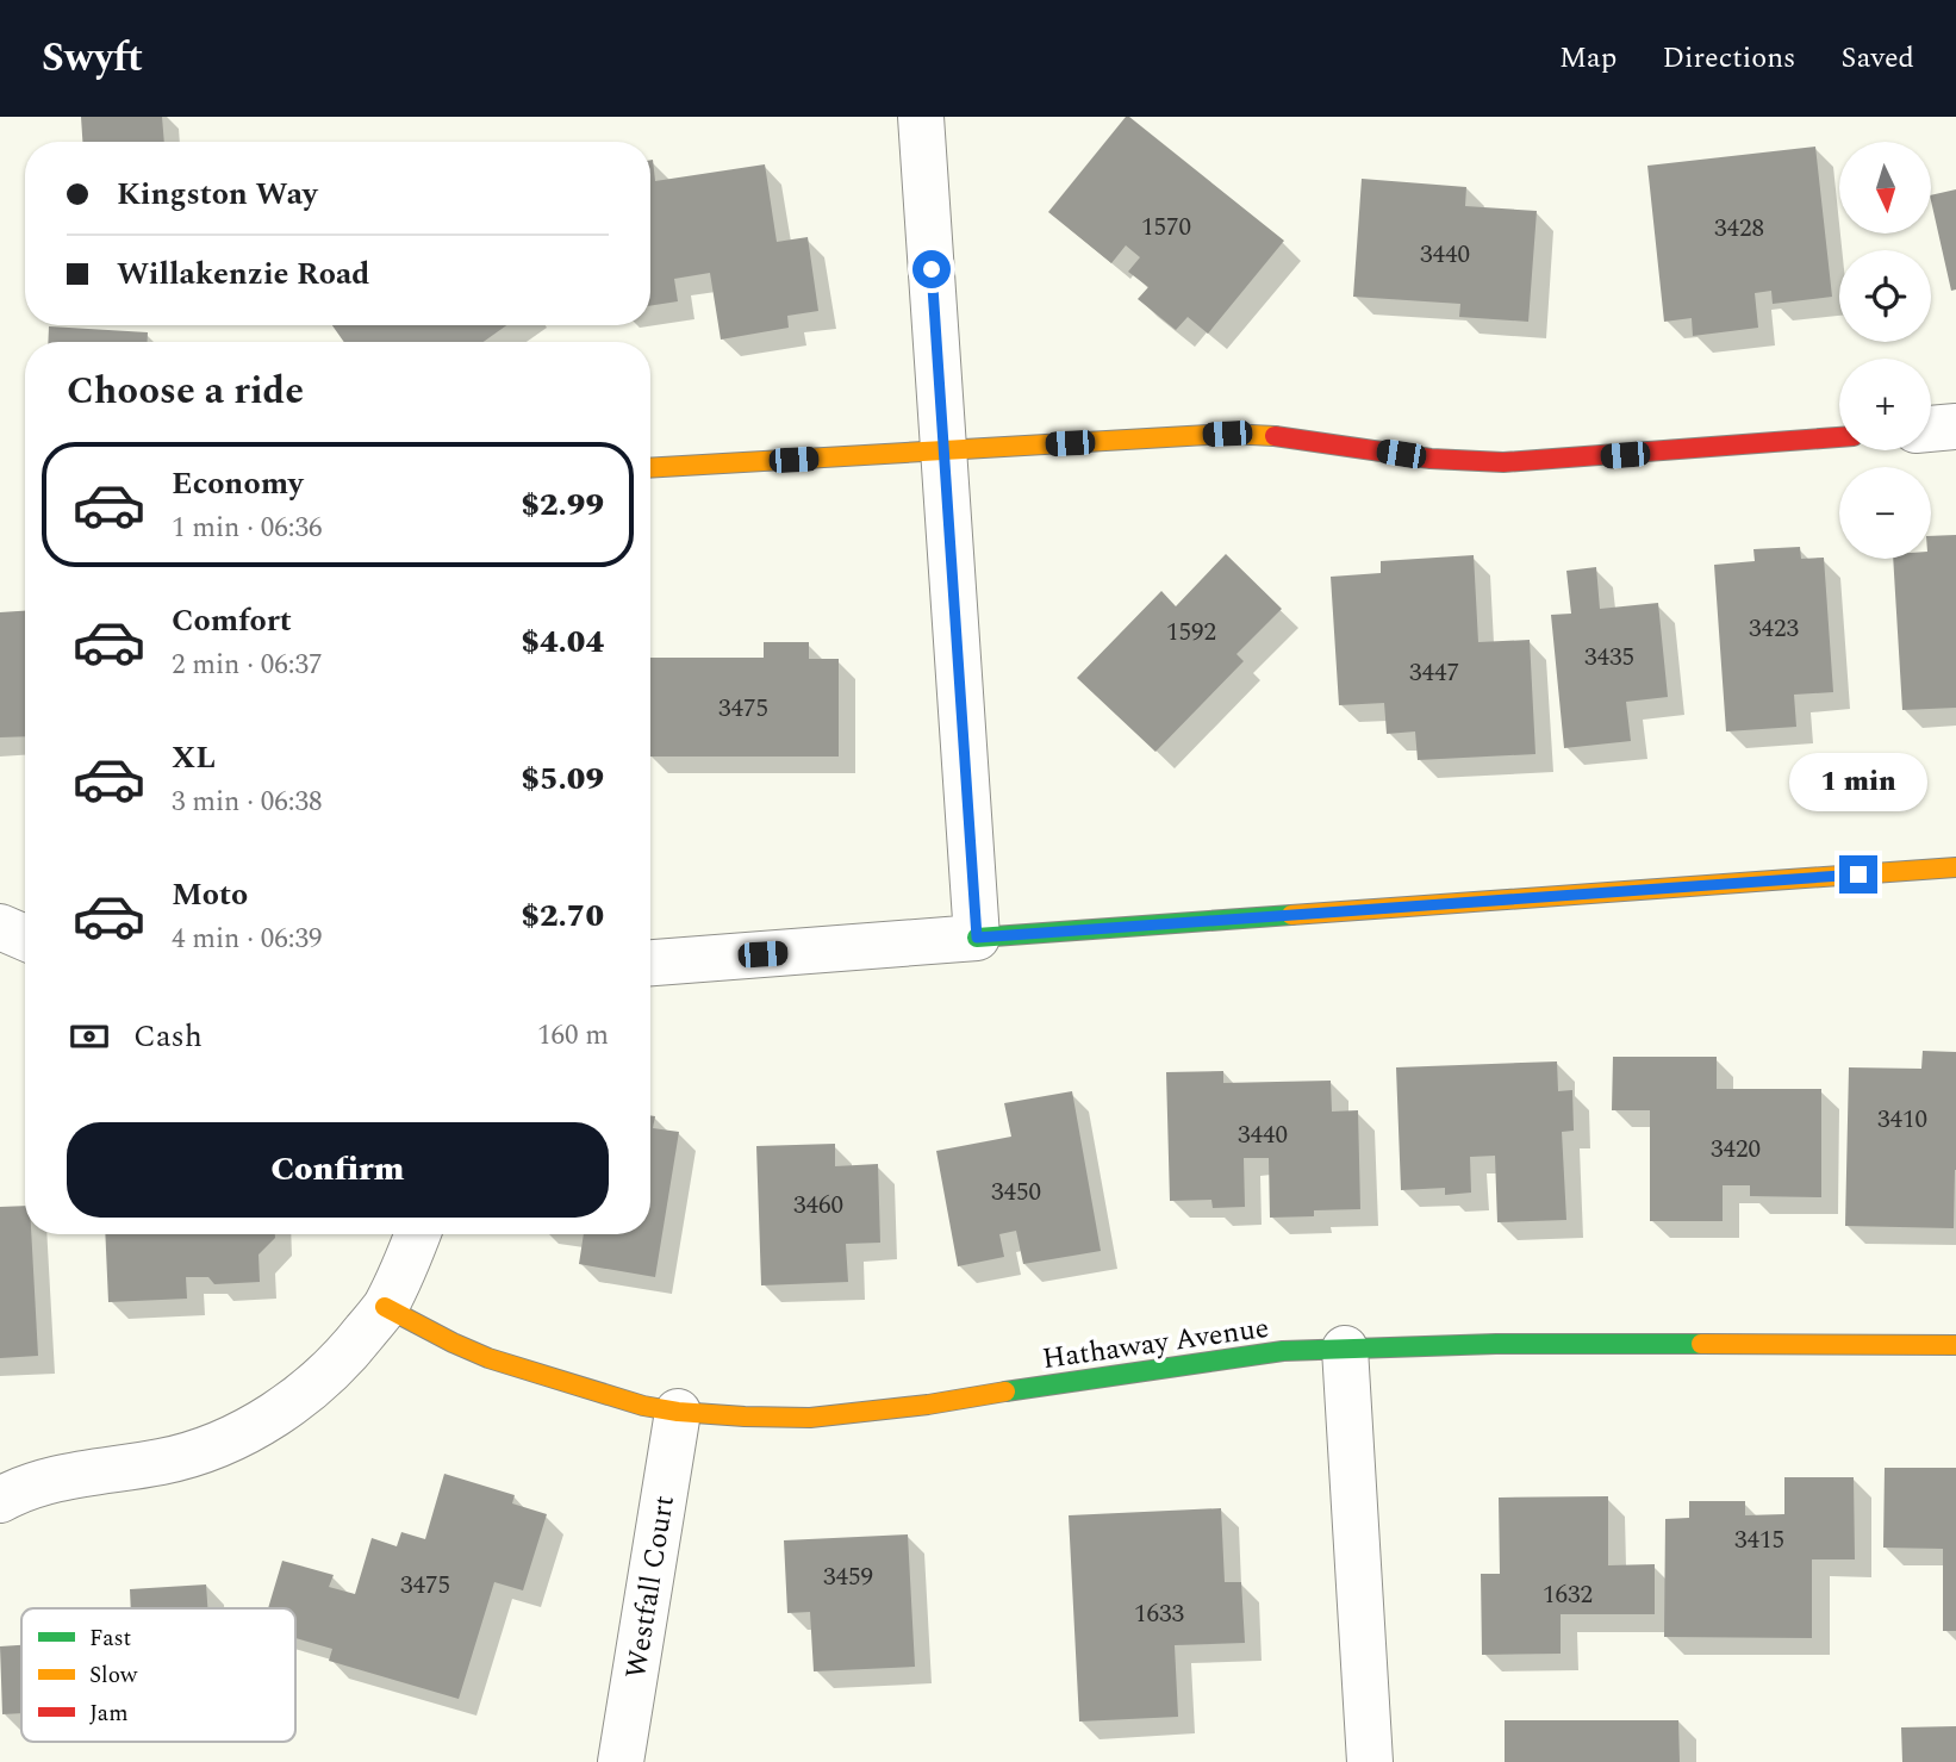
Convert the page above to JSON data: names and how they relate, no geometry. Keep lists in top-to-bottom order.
{
  "streets": {
    "street": ["Hathaway Avenue", "Westfall Court"]
  },
  "crossings": [
    ["Hathaway Avenue", "Westfall Court"]
  ],
  "house_numbers": [
    "1570",
    "3428",
    "3440",
    "3423",
    "1592",
    "3435",
    "3447",
    "3475",
    "3410",
    "3440",
    "3420",
    "3450",
    "3460",
    "3415",
    "3459",
    "3475",
    "1632",
    "1633"
  ],
  "legend": ["Fast", "Slow", "Jam"],
  "north": "bottom",
  "page": {
    "header": "Swyft",
    "nav": ["Map", "Directions", "Saved"],
    "map_buttons": ["+", "−"],
    "banner": ["Kingston Way", "Willakenzie Road"],
    "heading": "Choose a ride",
    "list": [
      {
        "name": "Economy",
        "note": "1 min · 06:36",
        "value": "$2.99"
      },
      {
        "name": "Comfort",
        "note": "2 min · 06:37",
        "value": "$4.04"
      },
      {
        "name": "XL",
        "note": "3 min · 06:38",
        "value": "$5.09"
      },
      {
        "name": "Moto",
        "note": "4 min · 06:39",
        "value": "$2.70"
      }
    ],
    "bubble": "1 min",
    "pay": ["Cash", "160 m"],
    "buttons": "Confirm"
  }
}
